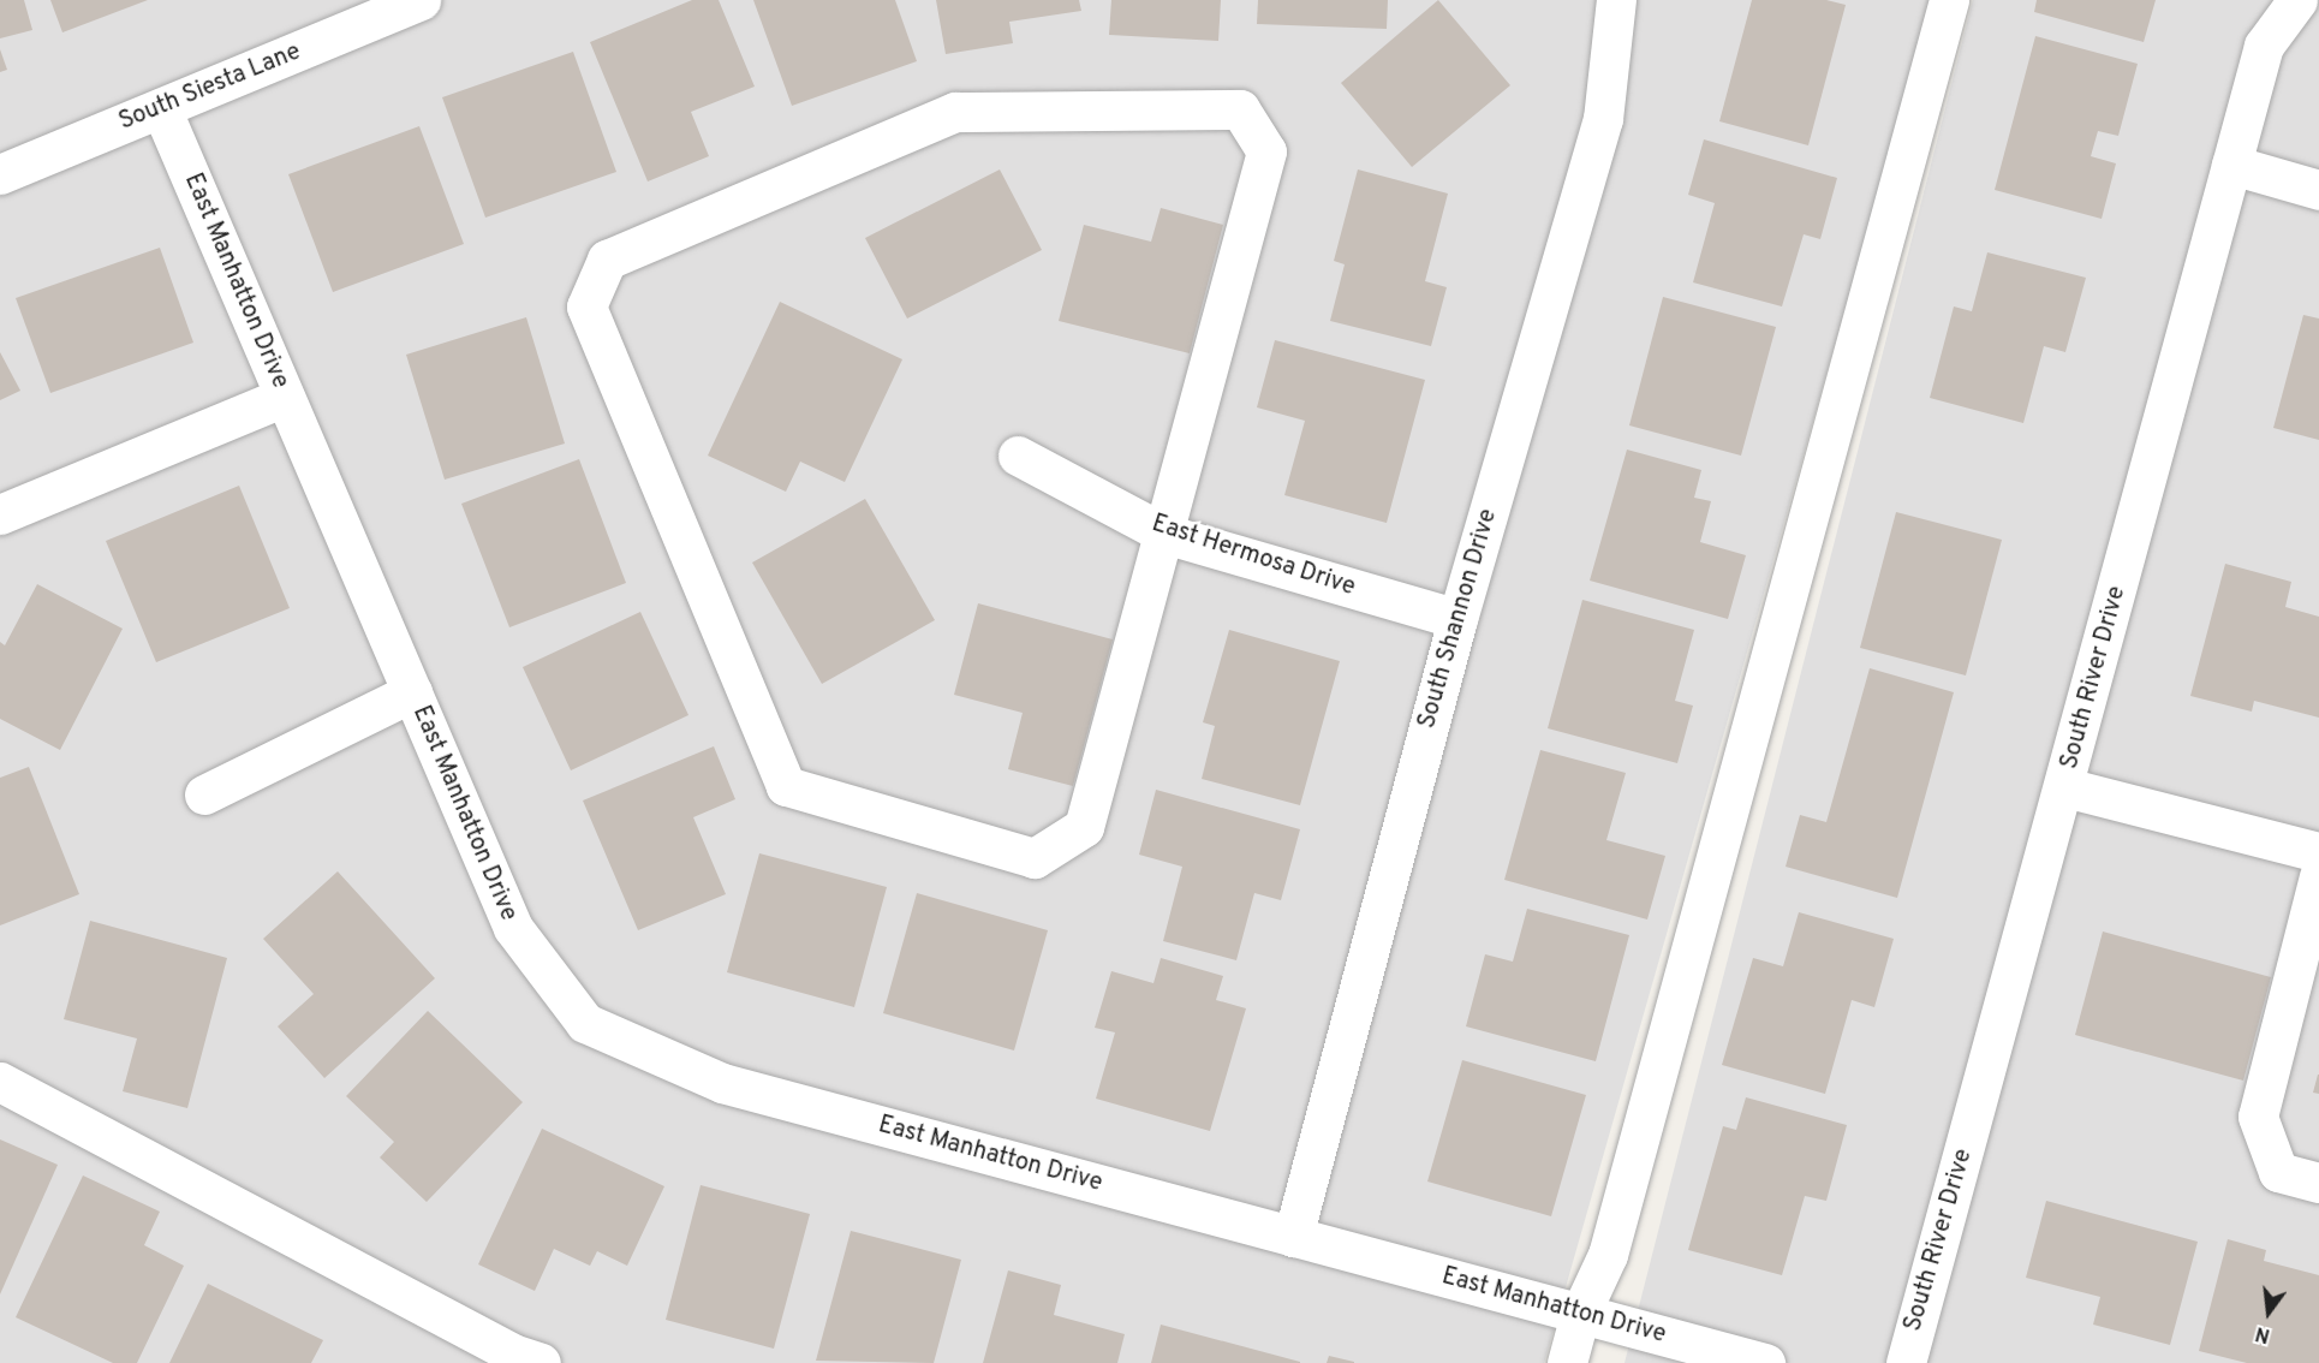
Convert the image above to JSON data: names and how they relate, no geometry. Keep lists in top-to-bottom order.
{
  "streets": {
    "street": [
      "South Siesta Lane",
      "East Manhatton Drive",
      "East Hermosa Drive",
      "South Shannon Drive",
      "South River Drive"
    ]
  },
  "crossings": [
    ["South Siesta Lane", "East Manhatton Drive"],
    ["East Manhatton Drive", "South Shannon Drive"],
    ["East Hermosa Drive", "South Shannon Drive"]
  ],
  "north": "bottom"
}
